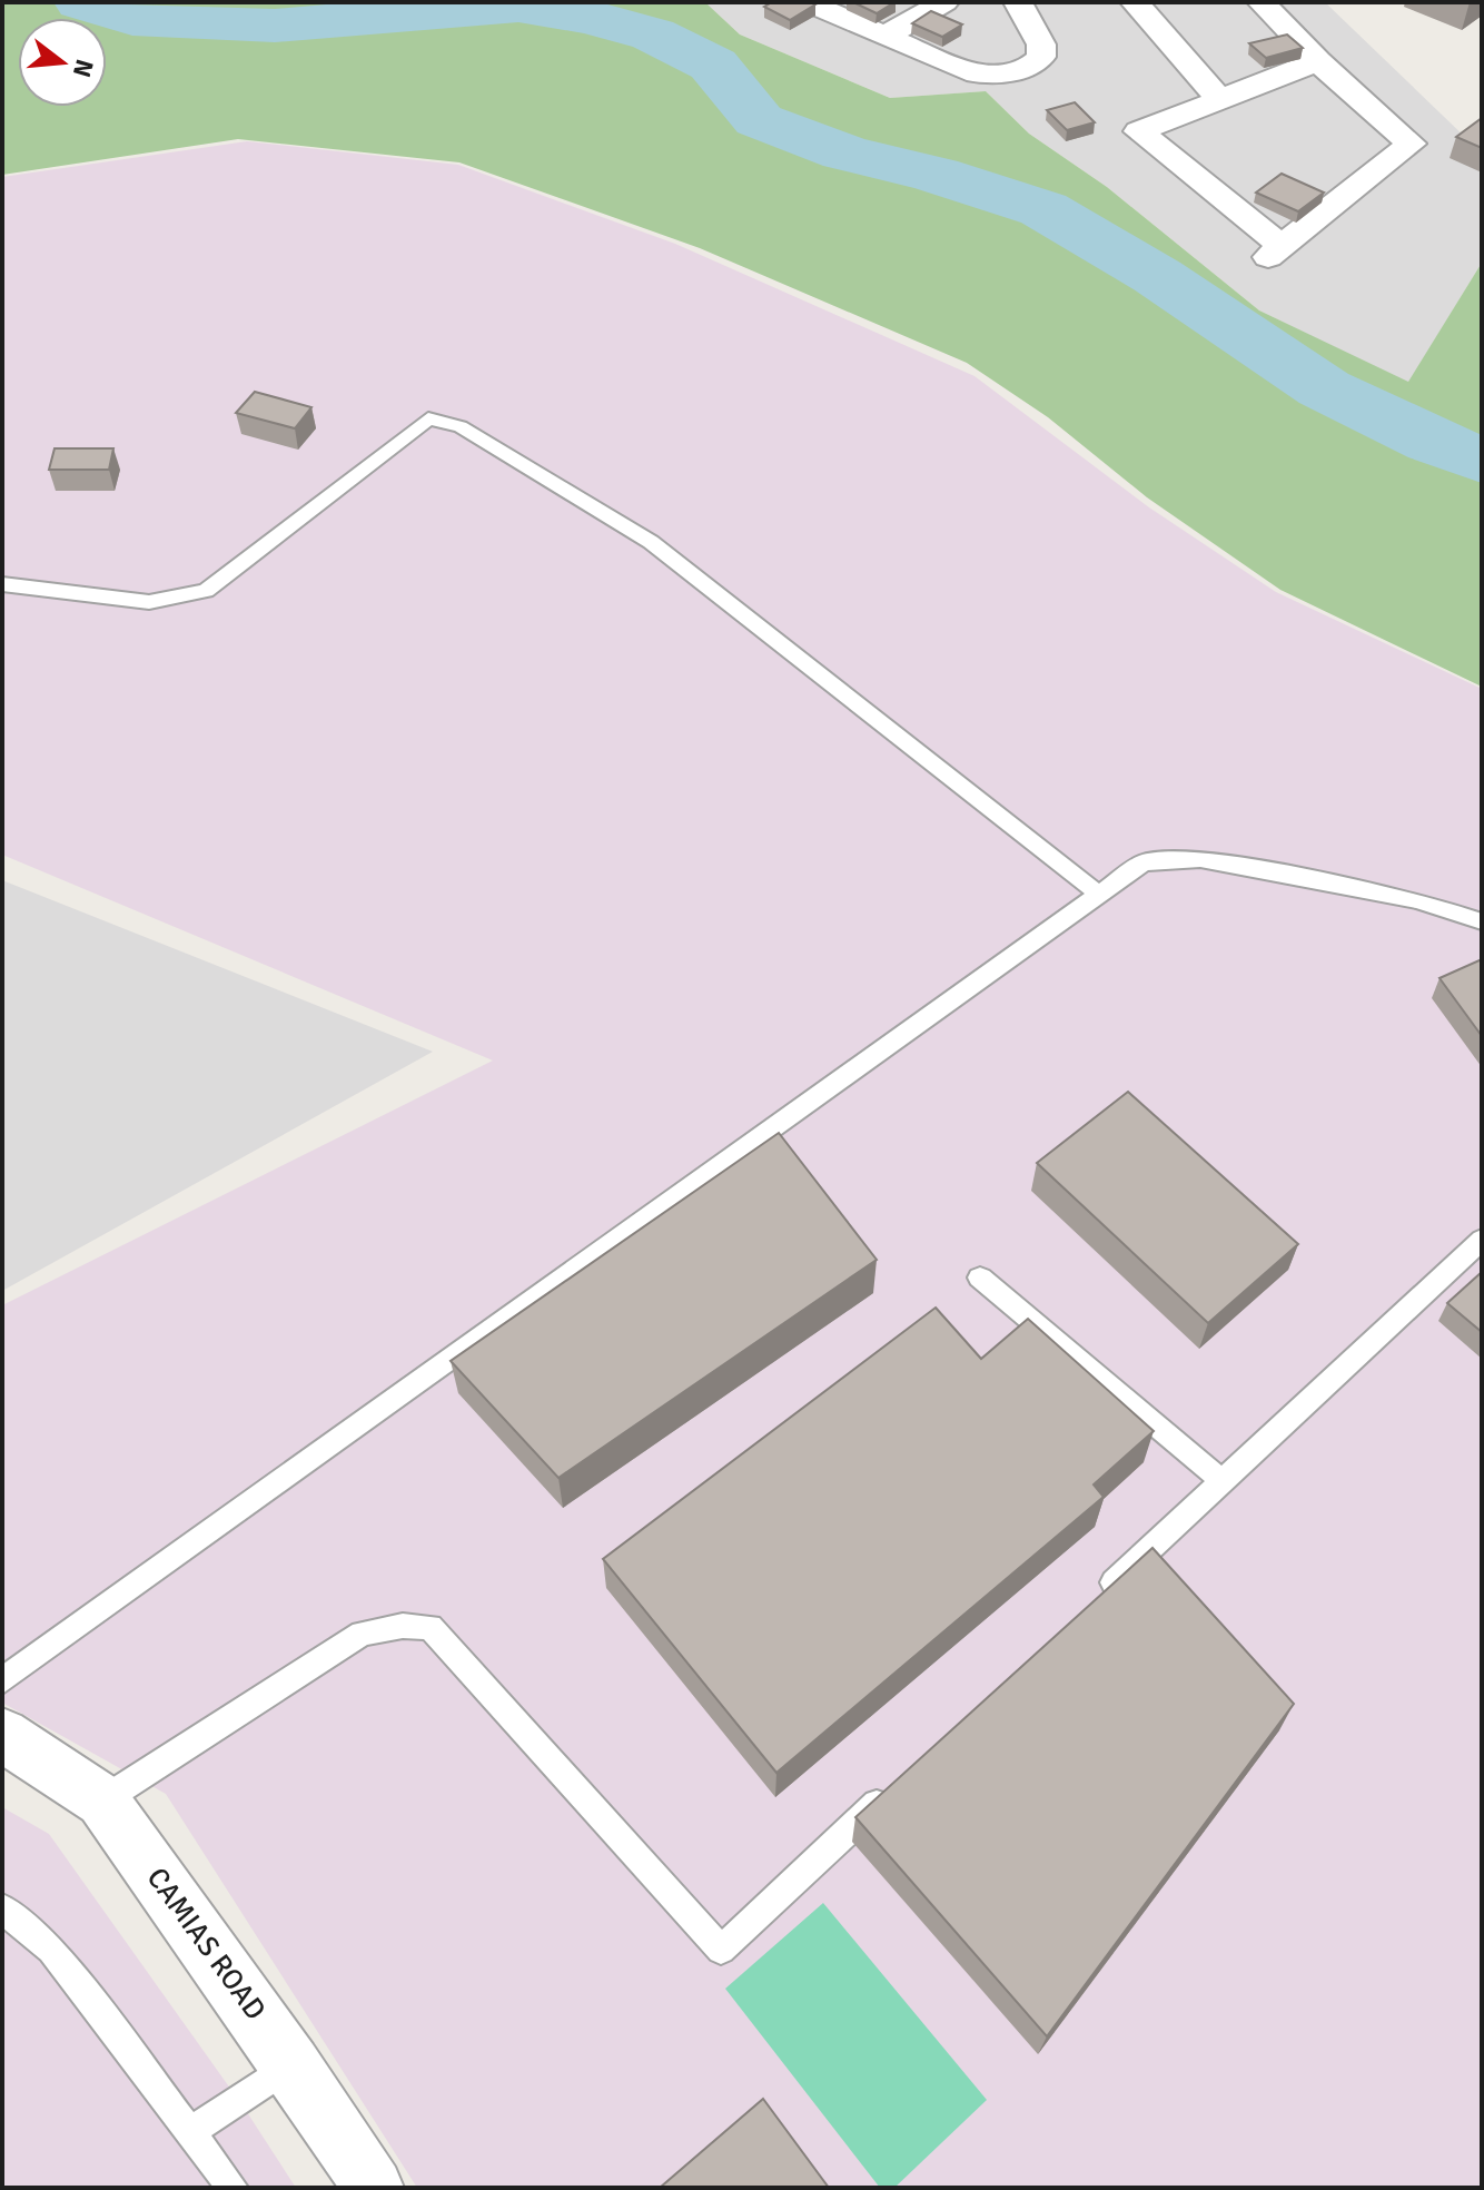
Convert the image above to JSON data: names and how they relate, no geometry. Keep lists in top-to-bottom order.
{
  "streets": {
    "street": ["CAMIAS ROAD"]
  },
  "north": "right"
}
